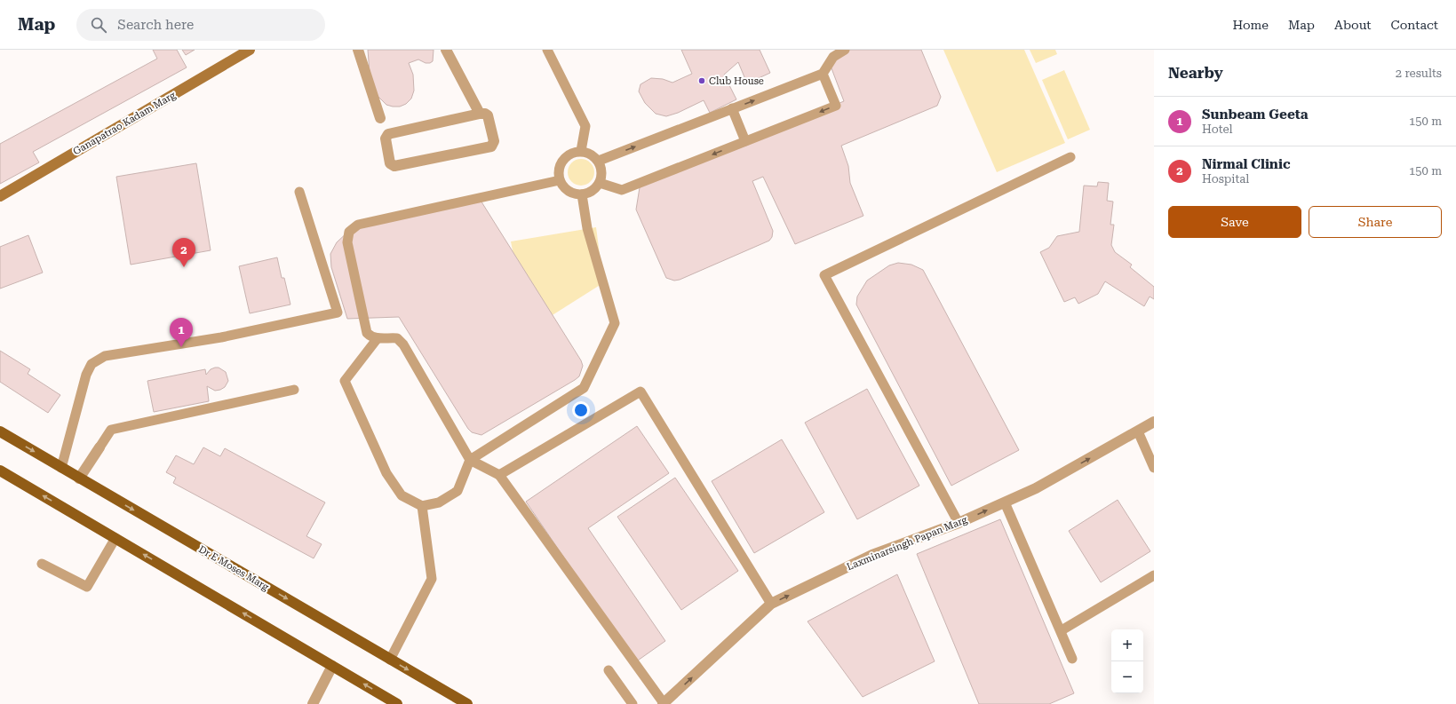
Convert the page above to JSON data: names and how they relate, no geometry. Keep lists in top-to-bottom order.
{
  "streets": {
    "main road": ["Ganapatrao Kadam Marg", "Dr E Moses Marg"],
    "street": ["Laxminarsingh Papan Marg"]
  },
  "one_way": ["Laxminarsingh Papan Marg"],
  "places": ["Club House"],
  "page": {
    "header": "Map",
    "search": "Search here",
    "nav": [
      "Home",
      "Map",
      "About",
      "Contact"
    ],
    "heading": ["Nearby", "2 results"],
    "list": [
      {
        "mark": "1",
        "name": "Sunbeam Geeta",
        "note": "Hotel",
        "value": "150 m"
      },
      {
        "mark": "2",
        "name": "Nirmal Clinic",
        "note": "Hospital",
        "value": "150 m"
      }
    ],
    "buttons": ["Save", "Share"],
    "pins": ["2", "1"],
    "map_buttons": ["+", "−"]
  }
}
